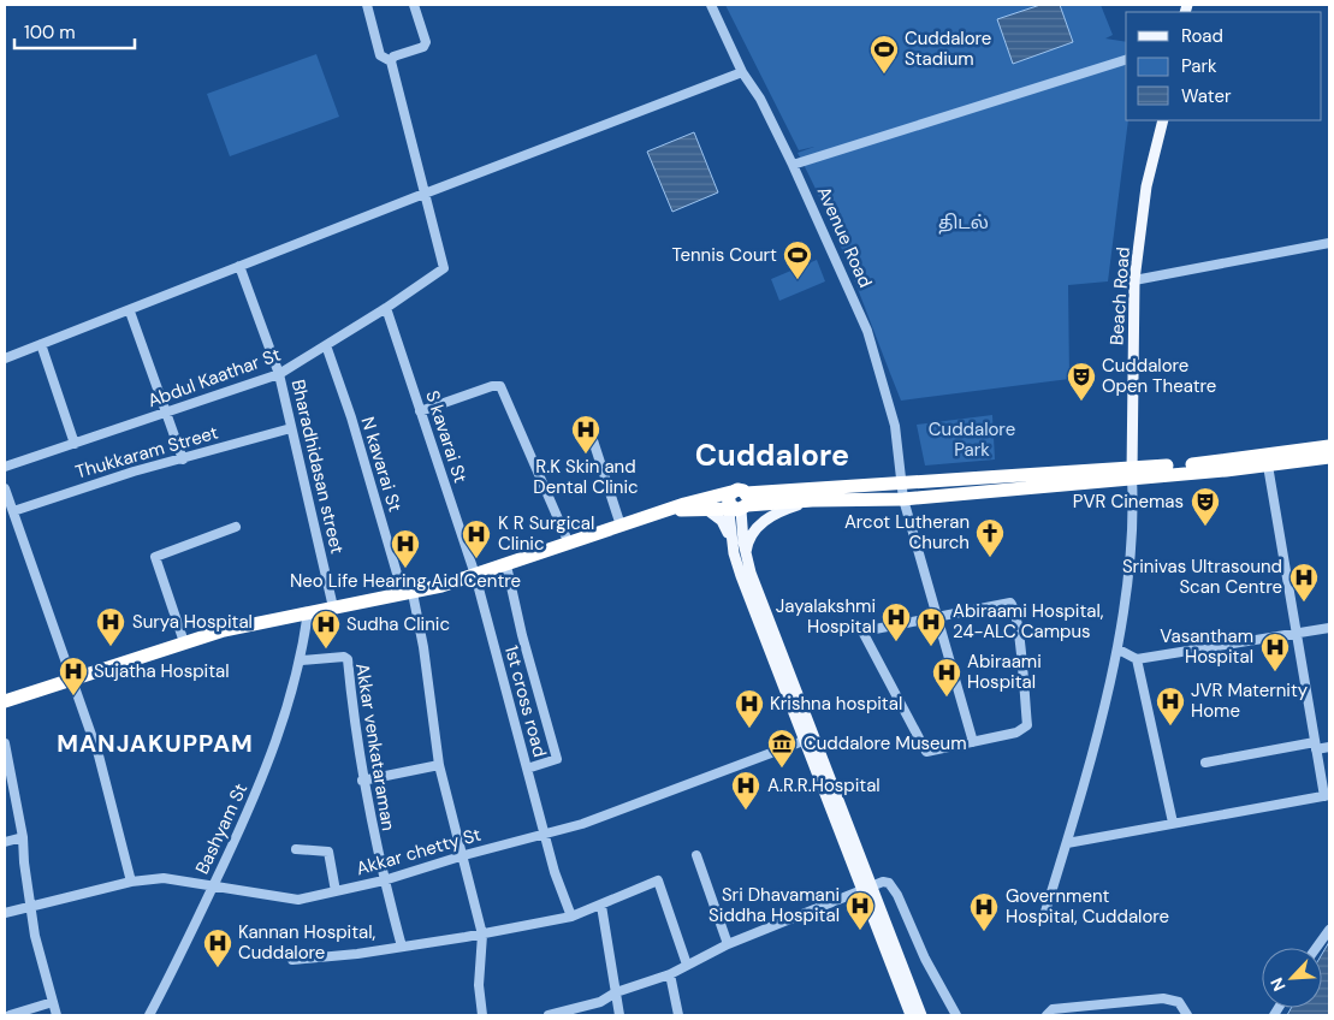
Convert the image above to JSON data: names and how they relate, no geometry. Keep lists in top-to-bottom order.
{
  "streets": {
    "main road": ["Beach Road"],
    "street": [
      "Avenue Road",
      "Abdul Kaathar St",
      "S kavarai St",
      "Thukkaram Street",
      "N kavarai St",
      "Bharadhidasan street",
      "1st cross road",
      "Akkar venkataraman",
      "Bashyam St",
      "Akkar chetty St"
    ]
  },
  "crossings": [
    ["Abdul Kaathar St", "S kavarai St"],
    ["Abdul Kaathar St", "N kavarai St"],
    ["Abdul Kaathar St", "Bharadhidasan street"],
    ["S kavarai St", "1st cross road"],
    ["Thukkaram Street", "Bharadhidasan street"],
    ["N kavarai St", "Akkar chetty St"],
    ["1st cross road", "Akkar chetty St"],
    ["Akkar venkataraman", "Bashyam St"],
    ["Akkar venkataraman", "Akkar chetty St"],
    ["Bashyam St", "Akkar chetty St"]
  ],
  "districts": ["Cuddalore", "MANJAKUPPAM"],
  "parks": ["திடல்", "Cuddalore Park"],
  "places": {
    "sports": ["Cuddalore Stadium", "Tennis Court"],
    "theatre": ["Cuddalore Open Theatre", "PVR Cinemas"],
    "hospital": [
      "R.K Skin and Dental Clinic",
      "K R Surgical Clinic",
      "Neo Life Hearing Aid Centre",
      "Srinivas Ultrasound Scan Centre",
      "Jayalakshmi Hospital",
      "Surya Hospital",
      "Abiraami Hospital, 24-ALC Campus",
      "Sudha Clinic",
      "Vasantham Hospital",
      "Sujatha Hospital",
      "Abiraami Hospital",
      "JVR Maternity Home",
      "Krishna hospital",
      "A.R.R.Hospital",
      "Sri Dhavamani Siddha Hospital",
      "Government Hospital, Cuddalore",
      "Kannan Hospital, Cuddalore"
    ],
    "church": ["Arcot Lutheran Church"],
    "museum": ["Cuddalore Museum"]
  },
  "legend": ["Road", "Park", "Water"],
  "scale_bar": "100 m",
  "north": "bottom left"
}
